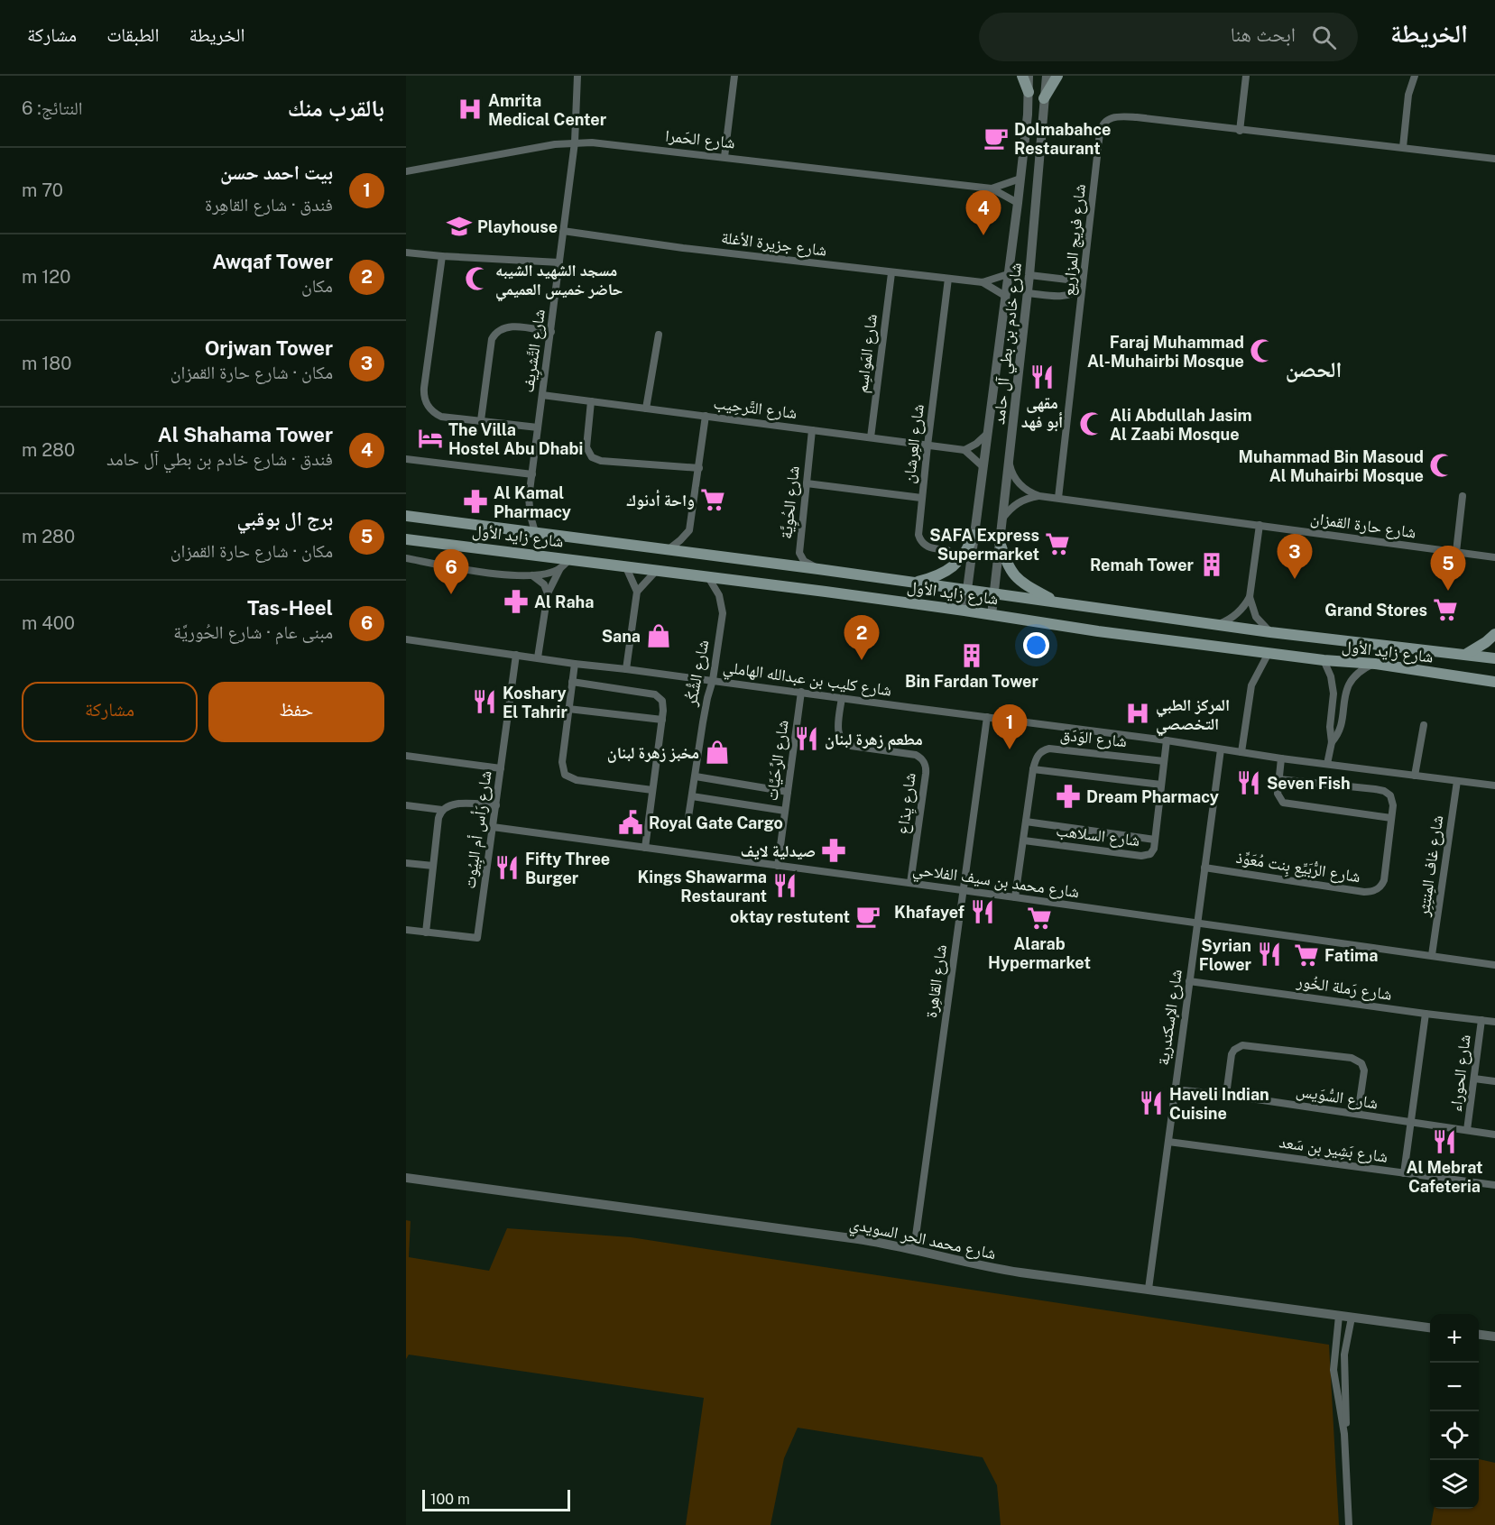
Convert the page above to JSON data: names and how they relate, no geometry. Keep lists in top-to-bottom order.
{
  "streets": {
    "main road": ["شارع زايد الأول"],
    "street": [
      "شارع الحَمرا",
      "شارع فريج المزاريع",
      "شارع جزيرة الأغلة",
      "شارع خادم بن بطي آل حامد",
      "شارع التَّشرِيف",
      "شارع المَواسِم",
      "شارع التَّرحِيب",
      "شارع العِرشان",
      "شارع الحُوِيَّة",
      "شارع حارة القمزان",
      "شارع الشُّكُر",
      "شارع كليب بن عبدالله الهاملي",
      "شارع الوَدَق",
      "شارع الرِّحَيَّات",
      "شارع يِذاع",
      "شارع رَأس أم البِيُوت",
      "شارع السلاهب",
      "شارع غاف المِنتِثِر",
      "شارع الرُّبَيِّع بِنت مُعَوِّذ",
      "شارع محمد بن سيف الفلاحي",
      "شارع القاهِرة",
      "شارع رَملة الخُور",
      "شارع الإسكندرية",
      "شارع الحوراء",
      "شارع السُّوَيس",
      "شارع بَشِير بن سَعد",
      "شارع محمد الحر السويدي"
    ]
  },
  "crossings": [
    ["شارع الحَمرا", "شارع خادم بن بطي آل حامد"],
    ["شارع الحَمرا", "شارع التَّشرِيف"],
    ["شارع فريج المزاريع", "شارع حارة القمزان"],
    ["شارع جزيرة الأغلة", "شارع خادم بن بطي آل حامد"],
    ["شارع جزيرة الأغلة", "شارع التَّشرِيف"],
    ["شارع جزيرة الأغلة", "شارع المَواسِم"],
    ["شارع جزيرة الأغلة", "شارع العِرشان"],
    ["شارع خادم بن بطي آل حامد", "شارع حارة القمزان"],
    ["شارع خادم بن بطي آل حامد", "شارع زايد الأول"],
    ["شارع التَّشرِيف", "شارع التَّرحِيب"],
    ["شارع التَّشرِيف", "شارع زايد الأول"],
    ["شارع المَواسِم", "شارع التَّرحِيب"],
    ["شارع التَّرحِيب", "شارع العِرشان"],
    ["شارع التَّرحِيب", "شارع الحُوِيَّة"],
    ["شارع العِرشان", "شارع الحُوِيَّة"],
    ["شارع الحُوِيَّة", "شارع زايد الأول"],
    ["شارع زايد الأول", "شارع الشُّكُر"],
    ["شارع الشُّكُر", "شارع كليب بن عبدالله الهاملي"],
    ["شارع كليب بن عبدالله الهاملي", "شارع الرِّحَيَّات"],
    ["شارع كليب بن عبدالله الهاملي", "شارع يِذاع"],
    ["شارع كليب بن عبدالله الهاملي", "شارع رَأس أم البِيُوت"],
    ["شارع كليب بن عبدالله الهاملي", "شارع السلاهب"],
    ["شارع كليب بن عبدالله الهاملي", "شارع غاف المِنتِثِر"],
    ["شارع كليب بن عبدالله الهاملي", "شارع القاهِرة"],
    ["شارع كليب بن عبدالله الهاملي", "شارع الإسكندرية"],
    ["شارع الوَدَق", "شارع السلاهب"],
    ["شارع الرِّحَيَّات", "شارع محمد بن سيف الفلاحي"],
    ["شارع يِذاع", "شارع محمد بن سيف الفلاحي"],
    ["شارع رَأس أم البِيُوت", "شارع محمد بن سيف الفلاحي"],
    ["شارع غاف المِنتِثِر", "شارع محمد بن سيف الفلاحي"],
    ["شارع الرُّبَيِّع بِنت مُعَوِّذ", "شارع الإسكندرية"],
    ["شارع محمد بن سيف الفلاحي", "شارع القاهِرة"],
    ["شارع محمد بن سيف الفلاحي", "شارع الإسكندرية"],
    ["شارع القاهِرة", "شارع محمد الحر السويدي"],
    ["شارع رَملة الخُور", "شارع الإسكندرية"],
    ["شارع رَملة الخُور", "شارع الحوراء"],
    ["شارع الإسكندرية", "شارع السُّوَيس"],
    ["شارع الإسكندرية", "شارع بَشِير بن سَعد"],
    ["شارع الإسكندرية", "شارع محمد الحر السويدي"],
    ["شارع الحوراء", "شارع السُّوَيس"]
  ],
  "districts": ["الحصن"],
  "places": {
    "hospital": ["Amrita Medical Center", "المركز الطبي التخصصي"],
    "cafe": ["Dolmabahce Restaurant", "oktay restutent"],
    "school or university": ["Playhouse"],
    "mosque": [
      "مسجد الشهيد الشيبه حاضر خميس العميمي",
      "Faraj Muhammad Al-Muhairbi Mosque",
      "Ali Abdullah Jasim Al Zaabi Mosque",
      "Muhammad Bin Masoud Al Muhairbi Mosque"
    ],
    "restaurant": [
      "مقهى أبو فهد",
      "Koshary El Tahrir",
      "مطعم زهرة لبنان",
      "Seven Fish",
      "Fifty Three Burger",
      "Kings Shawarma Restaurant",
      "Khafayef",
      "Syrian Flower",
      "Haveli Indian Cuisine",
      "Al Mebrat Cafeteria"
    ],
    "hotel": ["The Villa Hostel Abu Dhabi"],
    "supermarket": [
      "واحة أدنوك",
      "SAFA Express Supermarket",
      "Grand Stores",
      "Alarab Hypermarket",
      "Fatima"
    ],
    "pharmacy": [
      "Al Kamal Pharmacy",
      "Al Raha",
      "Dream Pharmacy",
      "صيدلية لايف"
    ],
    "building": ["Remah Tower", "Bin Fardan Tower"],
    "shop": ["Sana", "مخبز زهرة لبنان"],
    "public building": ["Royal Gate Cargo"]
  },
  "scale_bar": "100 m",
  "page": {
    "header": "الخريطة",
    "search": "ابحث هنا",
    "nav": ["الخريطة", "الطبقات", "مشاركة"],
    "heading": ["بالقرب منك", "النتائج: 6"],
    "list": [
      {
        "mark": "1",
        "name": "بيت احمد حسن",
        "note": "فندق · شارع القاهِرة",
        "value": "70 m"
      },
      {
        "mark": "2",
        "name": "Awqaf Tower",
        "note": "مكان",
        "value": "120 m"
      },
      {
        "mark": "3",
        "name": "Orjwan Tower",
        "note": "مكان · شارع حارة القمزان",
        "value": "180 m"
      },
      {
        "mark": "4",
        "name": "Al Shahama Tower",
        "note": "فندق · شارع خادم بن بطي آل حامد",
        "value": "280 m"
      },
      {
        "mark": "5",
        "name": "برج ال بوقبي",
        "note": "مكان · شارع حارة القمزان",
        "value": "280 m"
      },
      {
        "mark": "6",
        "name": "Tas-Heel",
        "note": "مبنى عام · شارع الحُوريَّة",
        "value": "400 m"
      }
    ],
    "pins": [
      "4",
      "3",
      "5",
      "6",
      "2",
      "1"
    ],
    "buttons": ["حفظ", "مشاركة"],
    "map_buttons": ["+", "−"],
    "scale": "100 m"
  }
}
